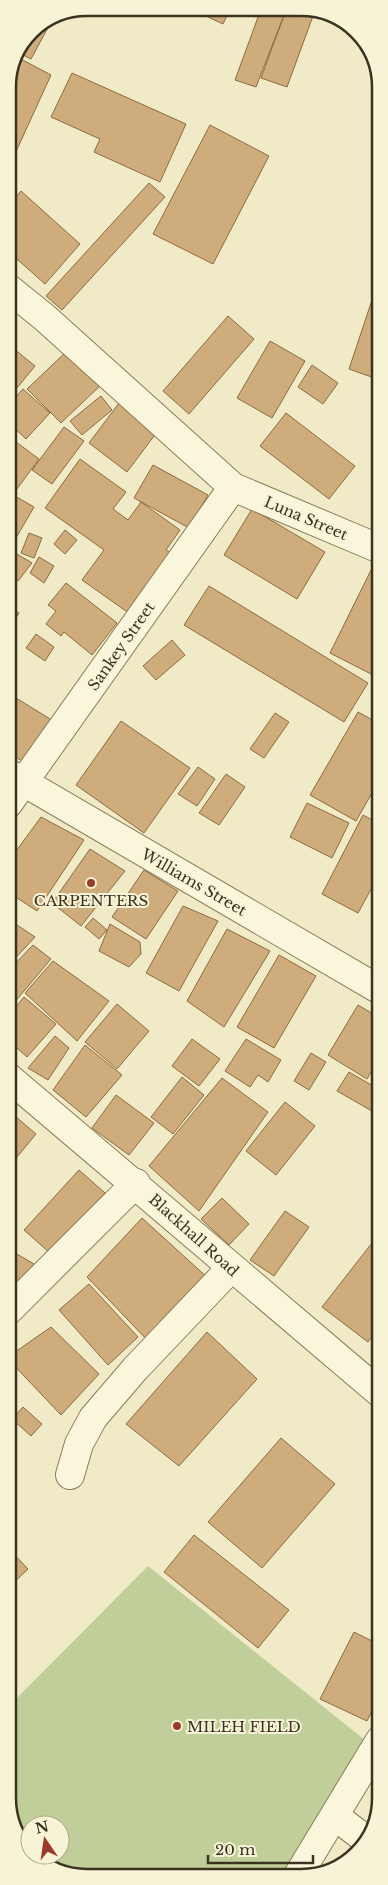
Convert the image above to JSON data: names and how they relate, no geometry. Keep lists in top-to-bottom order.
{
  "streets": {
    "street": [
      "Luna Street",
      "Sankey Street",
      "Williams Street",
      "Blackhall Road"
    ]
  },
  "crossings": [
    ["Luna Street", "Sankey Street"]
  ],
  "places": ["CARPENTERS", "MILEH FIELD"],
  "scale_bar": "20 m",
  "north": "top"
}
